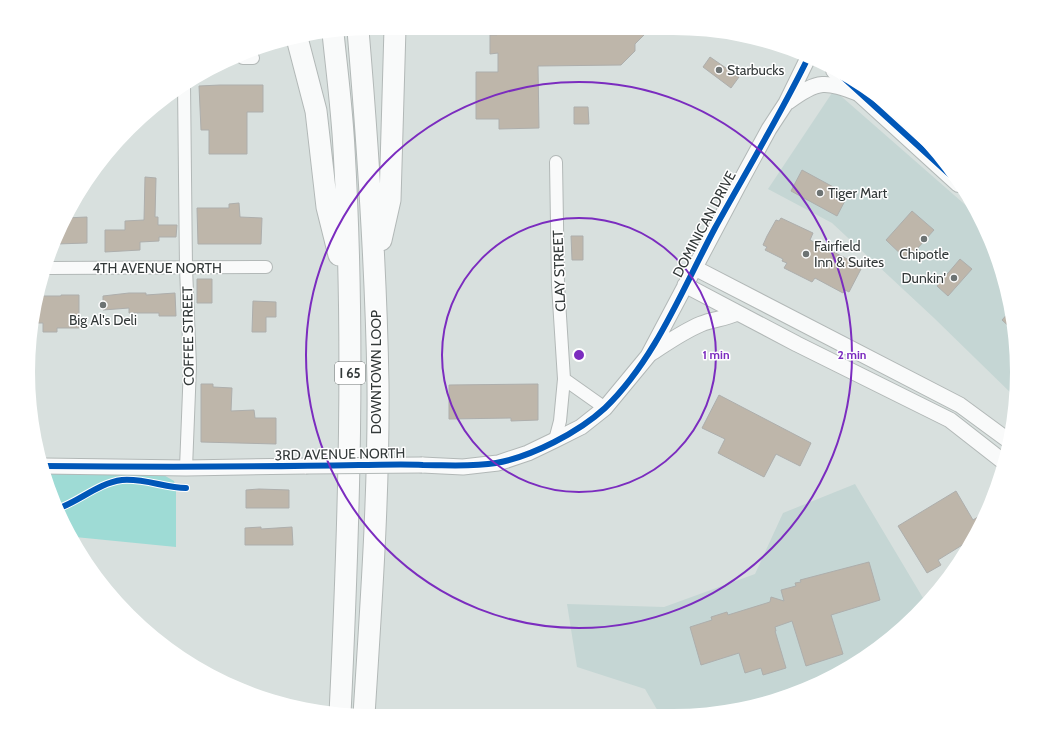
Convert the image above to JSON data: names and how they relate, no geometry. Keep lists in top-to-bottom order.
{
  "streets": {
    "highway": ["DOWNTOWN LOOP", "I 65"],
    "street": [
      "DOMINICAN DRIVE",
      "4TH AVENUE NORTH",
      "CLAY STREET",
      "COFFEE STREET",
      "3RD AVENUE NORTH"
    ]
  },
  "crossings": [
    ["DOMINICAN DRIVE", "3RD AVENUE NORTH"],
    ["4TH AVENUE NORTH", "COFFEE STREET"],
    ["CLAY STREET", "3RD AVENUE NORTH"],
    ["COFFEE STREET", "3RD AVENUE NORTH"]
  ],
  "places": [
    "Starbucks",
    "Tiger Mart",
    "Chipotle",
    "Fairfield Inn & Suites",
    "Dunkin'",
    "Big Al's Deli"
  ],
  "rings": ["1 min", "2 min"]
}
